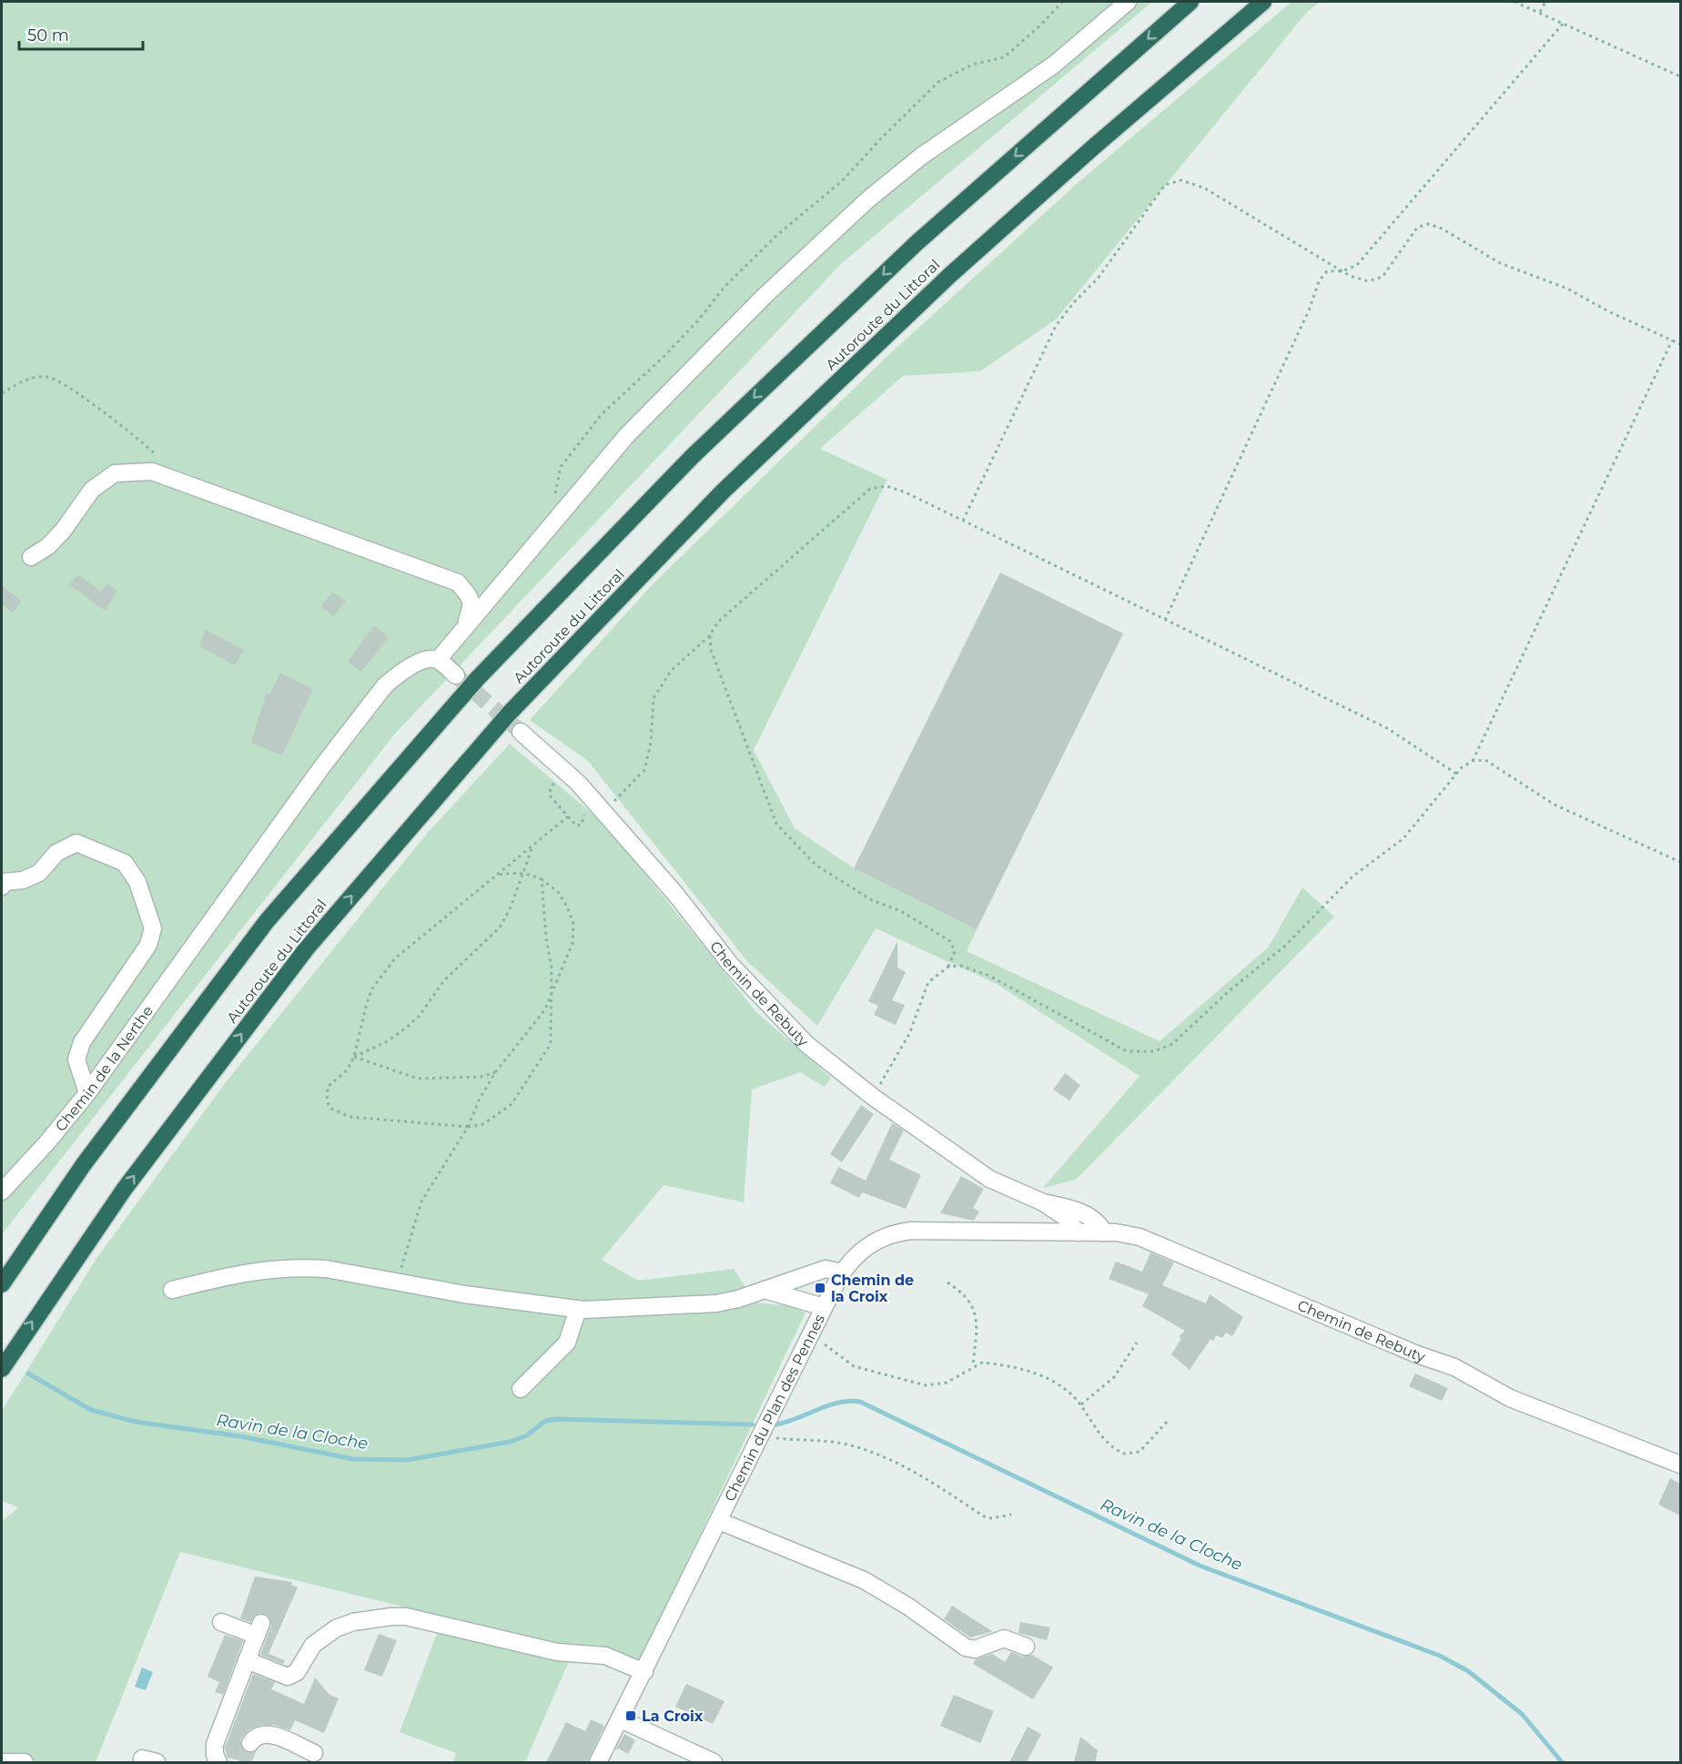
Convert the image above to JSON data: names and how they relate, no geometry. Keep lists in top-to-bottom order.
{
  "streets": {
    "highway": ["Autoroute du Littoral"],
    "street": ["Chemin de Rebuty", "Chemin de la Nerthe", "Chemin du Plan des Pennes"]
  },
  "crossings": [
    ["Chemin de Rebuty", "Chemin du Plan des Pennes"]
  ],
  "water": ["Ravin de la Cloche"],
  "places": {
    "transit": ["Chemin de la Croix", "La Croix"]
  },
  "scale_bar": "50 m"
}
